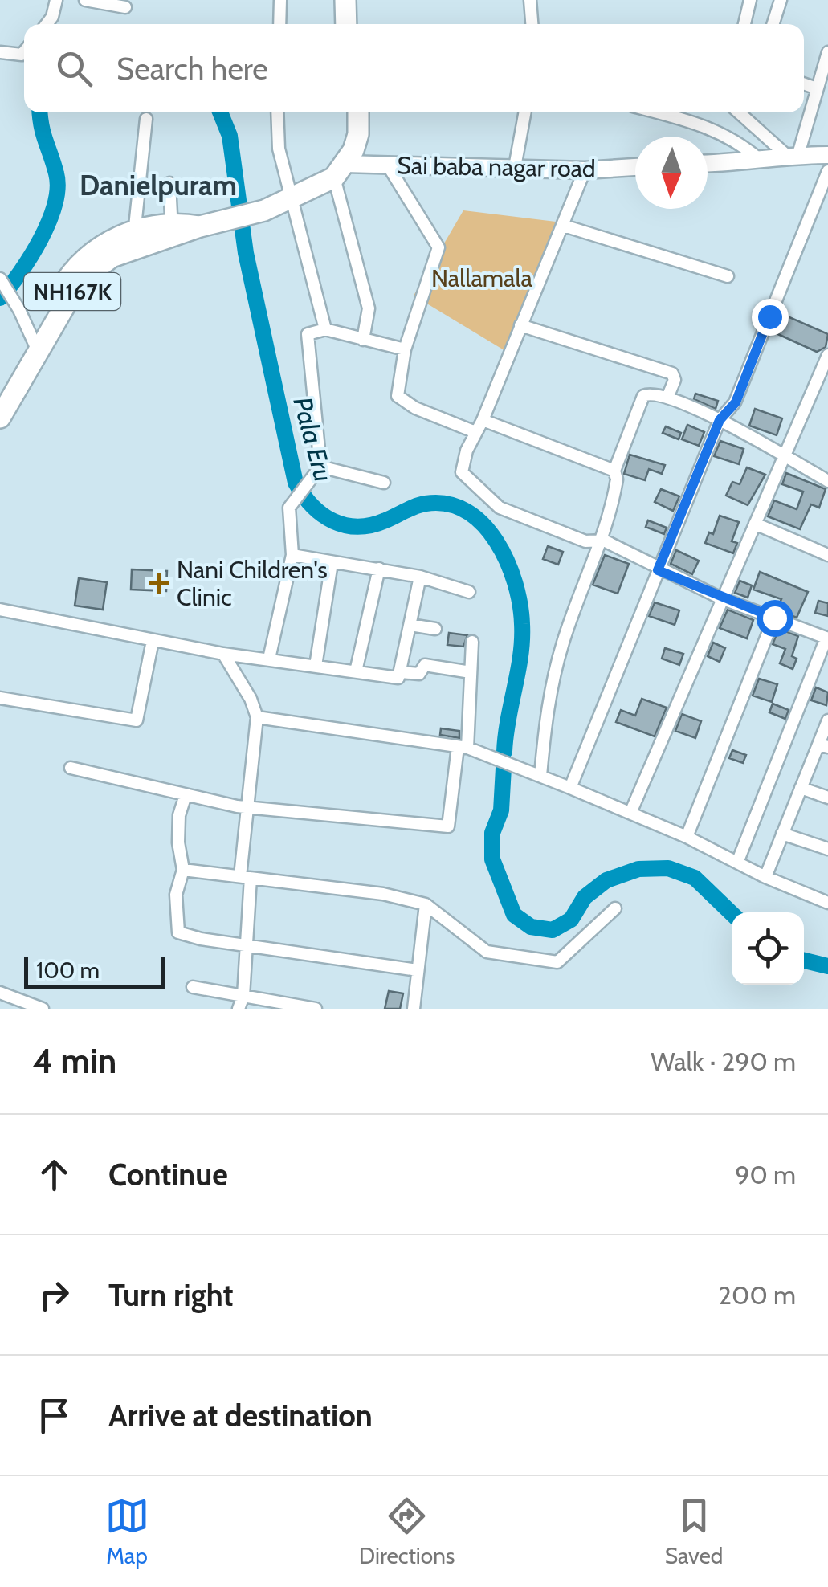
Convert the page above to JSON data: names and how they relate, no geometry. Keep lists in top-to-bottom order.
{
  "streets": {
    "highway": ["NH167K"],
    "main road": ["Sai baba nagar road"]
  },
  "crossings": [
    ["Sai baba nagar road", "NH167K"]
  ],
  "districts": ["Danielpuram"],
  "water": ["Pala Eru"],
  "parks": ["Nallamala"],
  "places": {
    "health": ["Nani Children's Clinic"]
  },
  "scale_bar": "100 m",
  "north": "bottom",
  "page": {
    "search": "Search here",
    "scale": "100 m",
    "heading": ["4 min", "Walk · 290 m"],
    "list": [
      ["Continue", "90 m"],
      ["Turn right", "200 m"],
      "Arrive at destination"
    ],
    "nav": ["Map", "Directions", "Saved"]
  }
}
